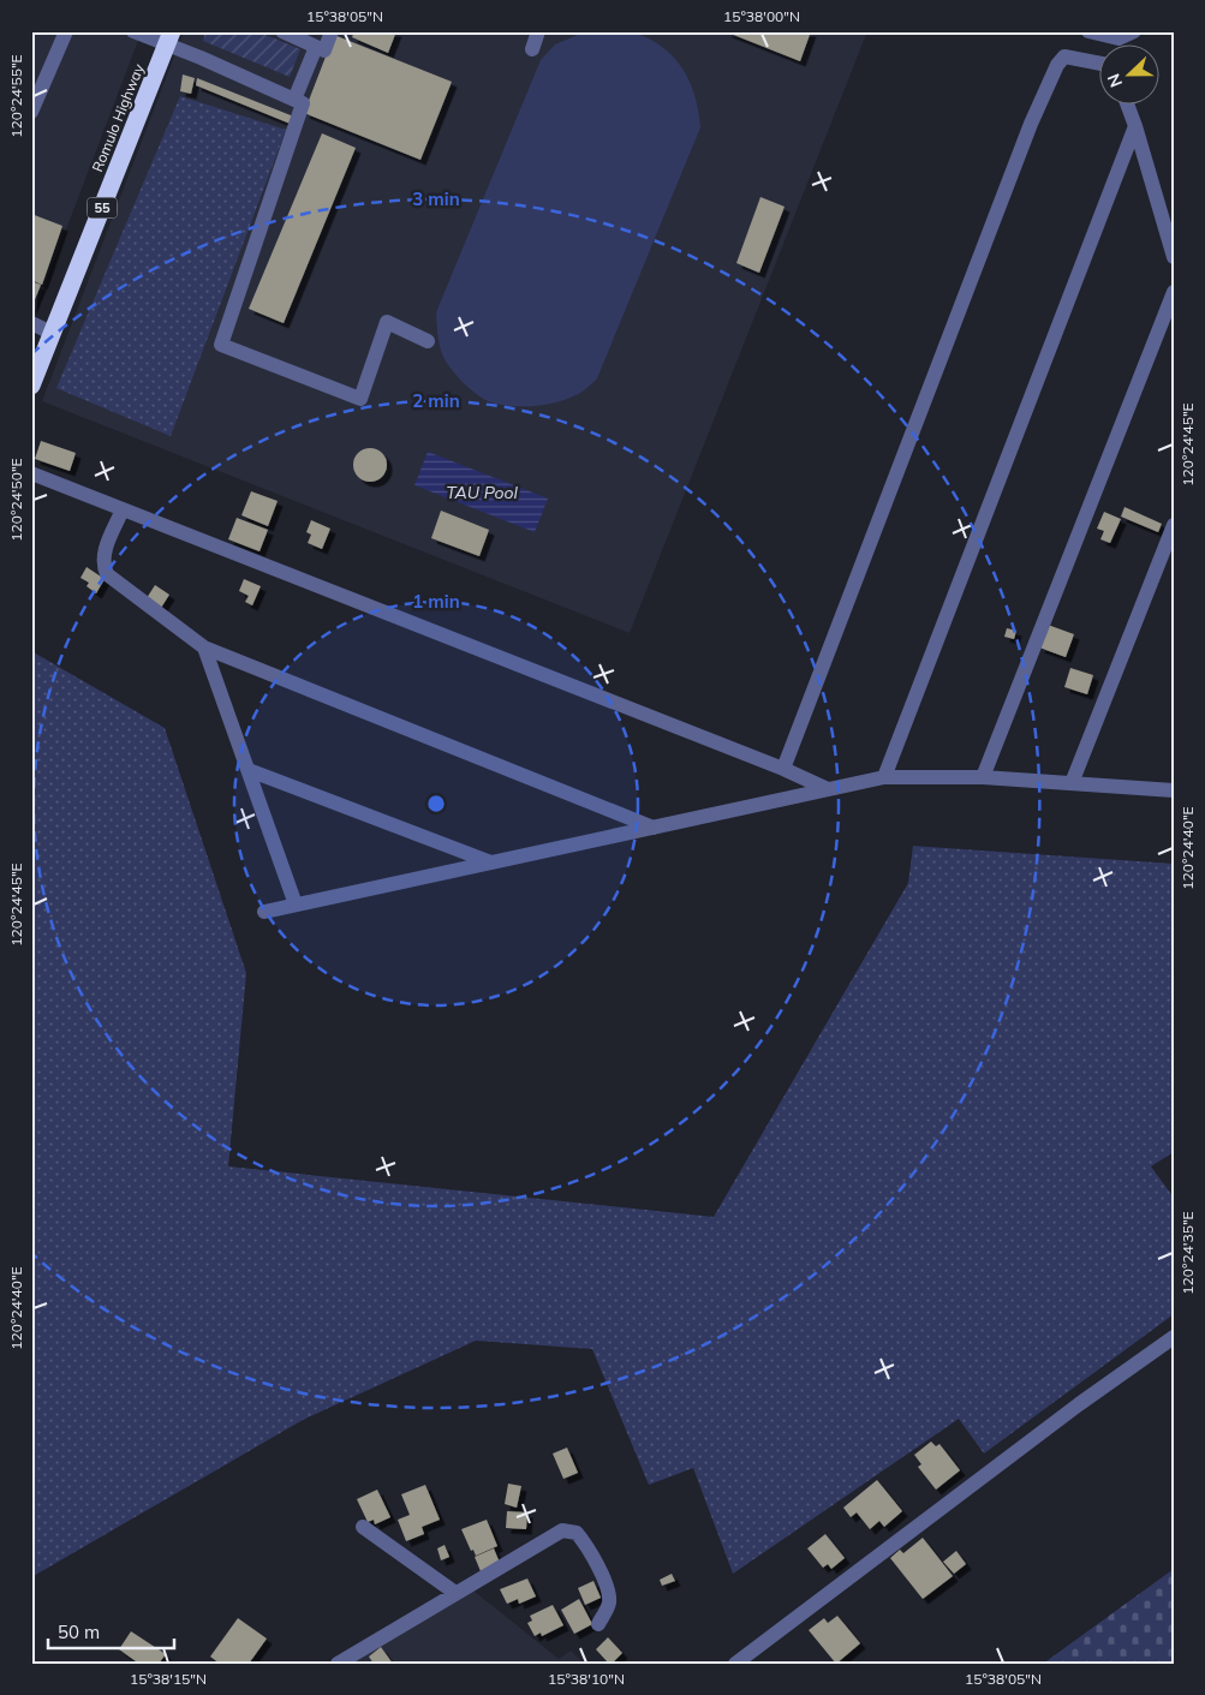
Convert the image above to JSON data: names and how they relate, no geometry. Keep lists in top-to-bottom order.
{
  "streets": {
    "highway": ["Romulo Highway", "55"]
  },
  "water": ["TAU Pool"],
  "scale_bar": "50 m",
  "north": "left",
  "coordinates": [
    "15°38'05\"N",
    "15°38'00\"N",
    "120°24'55\"E",
    "120°24'45\"E",
    "120°24'50\"E",
    "120°24'40\"E",
    "120°24'35\"E",
    "15°38'15\"N",
    "15°38'10\"N"
  ],
  "rings": ["3 min", "2 min", "1 min"]
}
